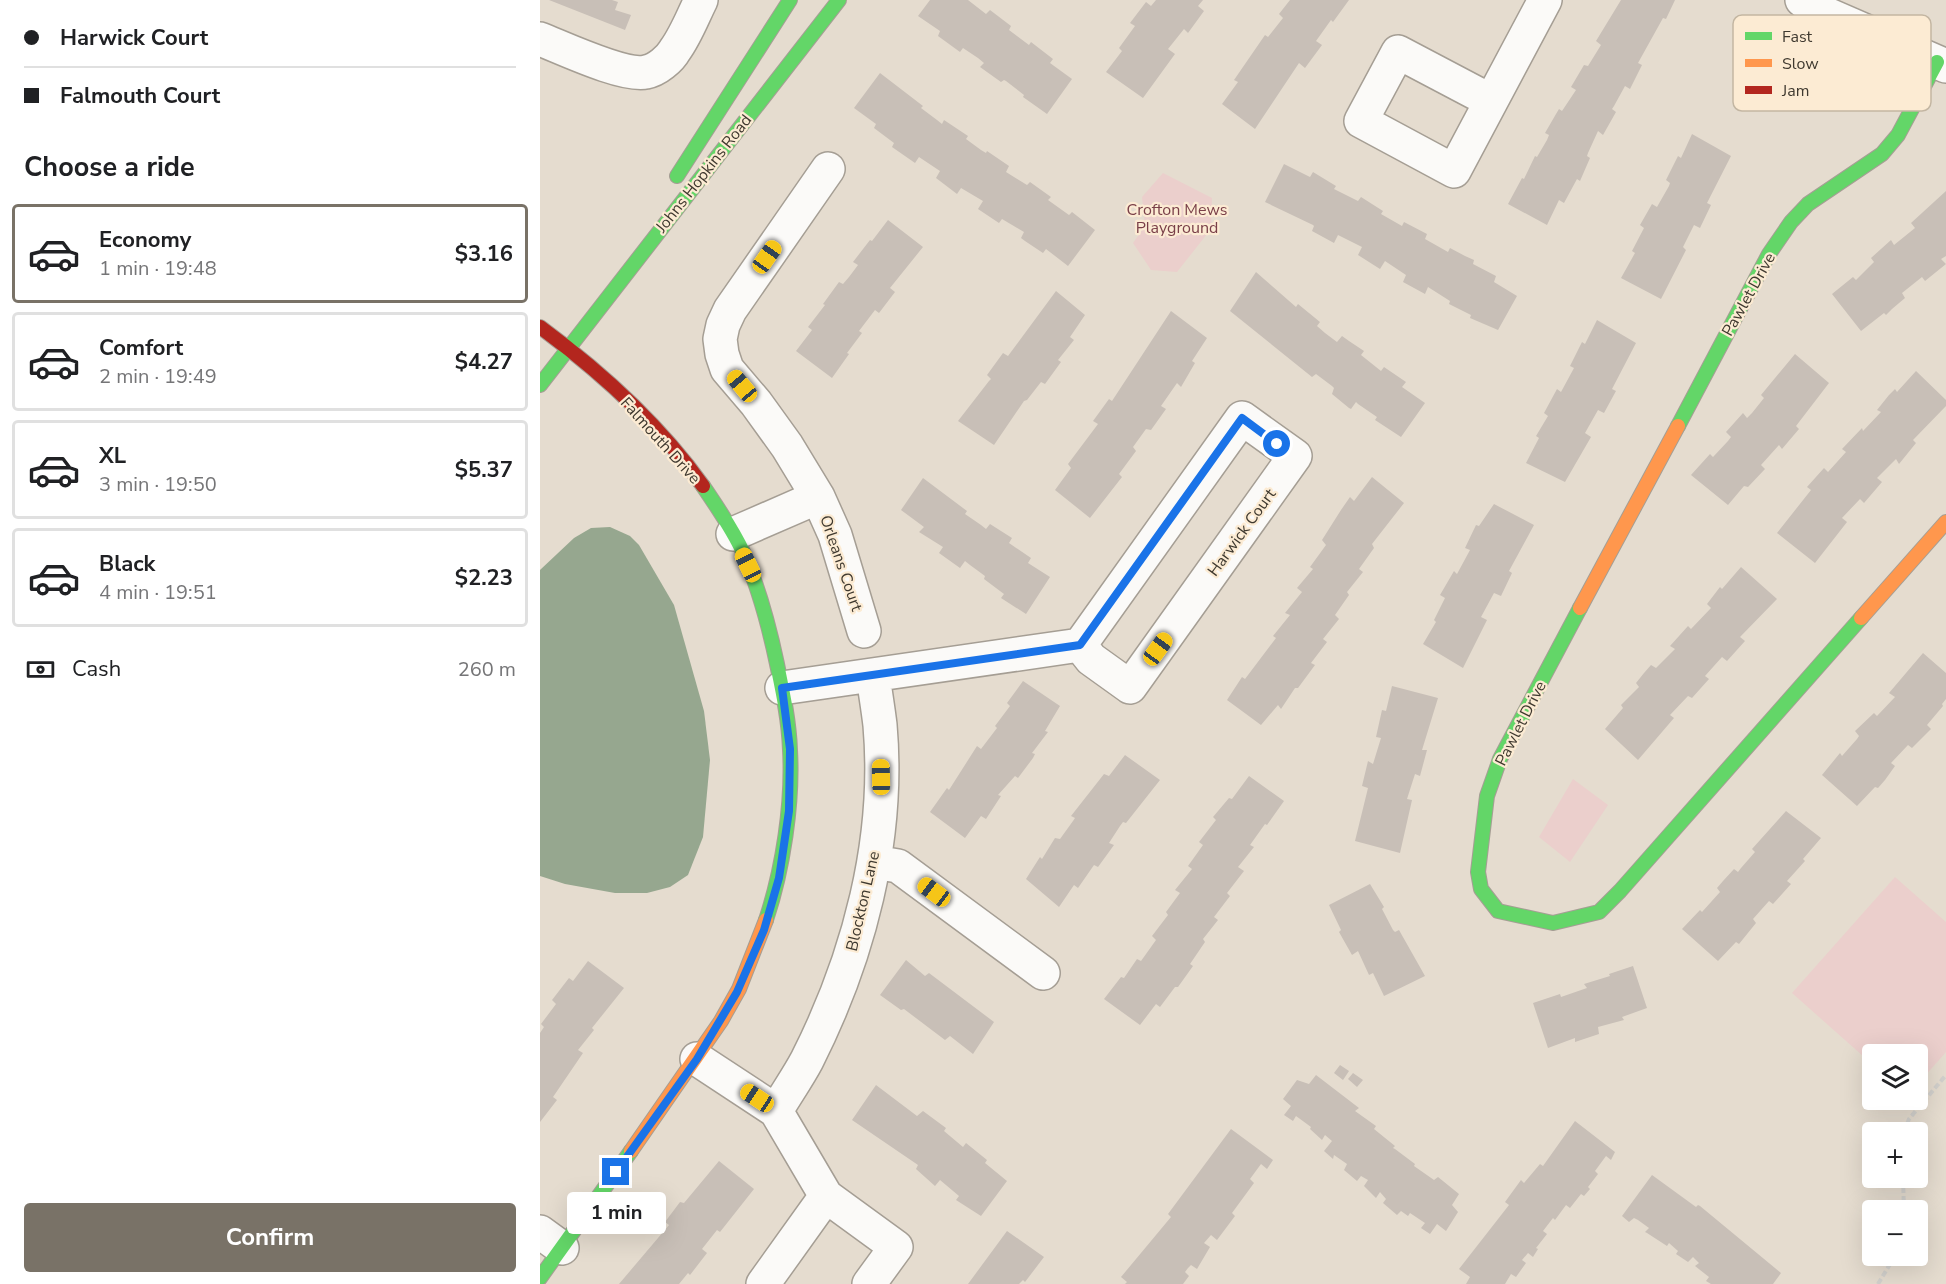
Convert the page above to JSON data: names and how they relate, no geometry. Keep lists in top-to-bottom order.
{
  "streets": {
    "street": [
      "Johns Hopkins Road",
      "Pawlet Drive",
      "Falmouth Drive",
      "Harwick Court",
      "Orleans Court",
      "Blockton Lane"
    ]
  },
  "crossings": [
    ["Johns Hopkins Road", "Falmouth Drive"],
    ["Falmouth Drive", "Orleans Court"]
  ],
  "parks": ["Crofton Mews Playground"],
  "legend": ["Fast", "Slow", "Jam"],
  "page": {
    "banner": ["Harwick Court", "Falmouth Court"],
    "heading": "Choose a ride",
    "list": [
      {
        "name": "Economy",
        "note": "1 min · 19:48",
        "value": "$3.16"
      },
      {
        "name": "Comfort",
        "note": "2 min · 19:49",
        "value": "$4.27"
      },
      {
        "name": "XL",
        "note": "3 min · 19:50",
        "value": "$5.37"
      },
      {
        "name": "Black",
        "note": "4 min · 19:51",
        "value": "$2.23"
      }
    ],
    "pay": ["Cash", "260 m"],
    "map_buttons": ["+", "−"],
    "buttons": "Confirm",
    "bubble": "1 min"
  }
}
